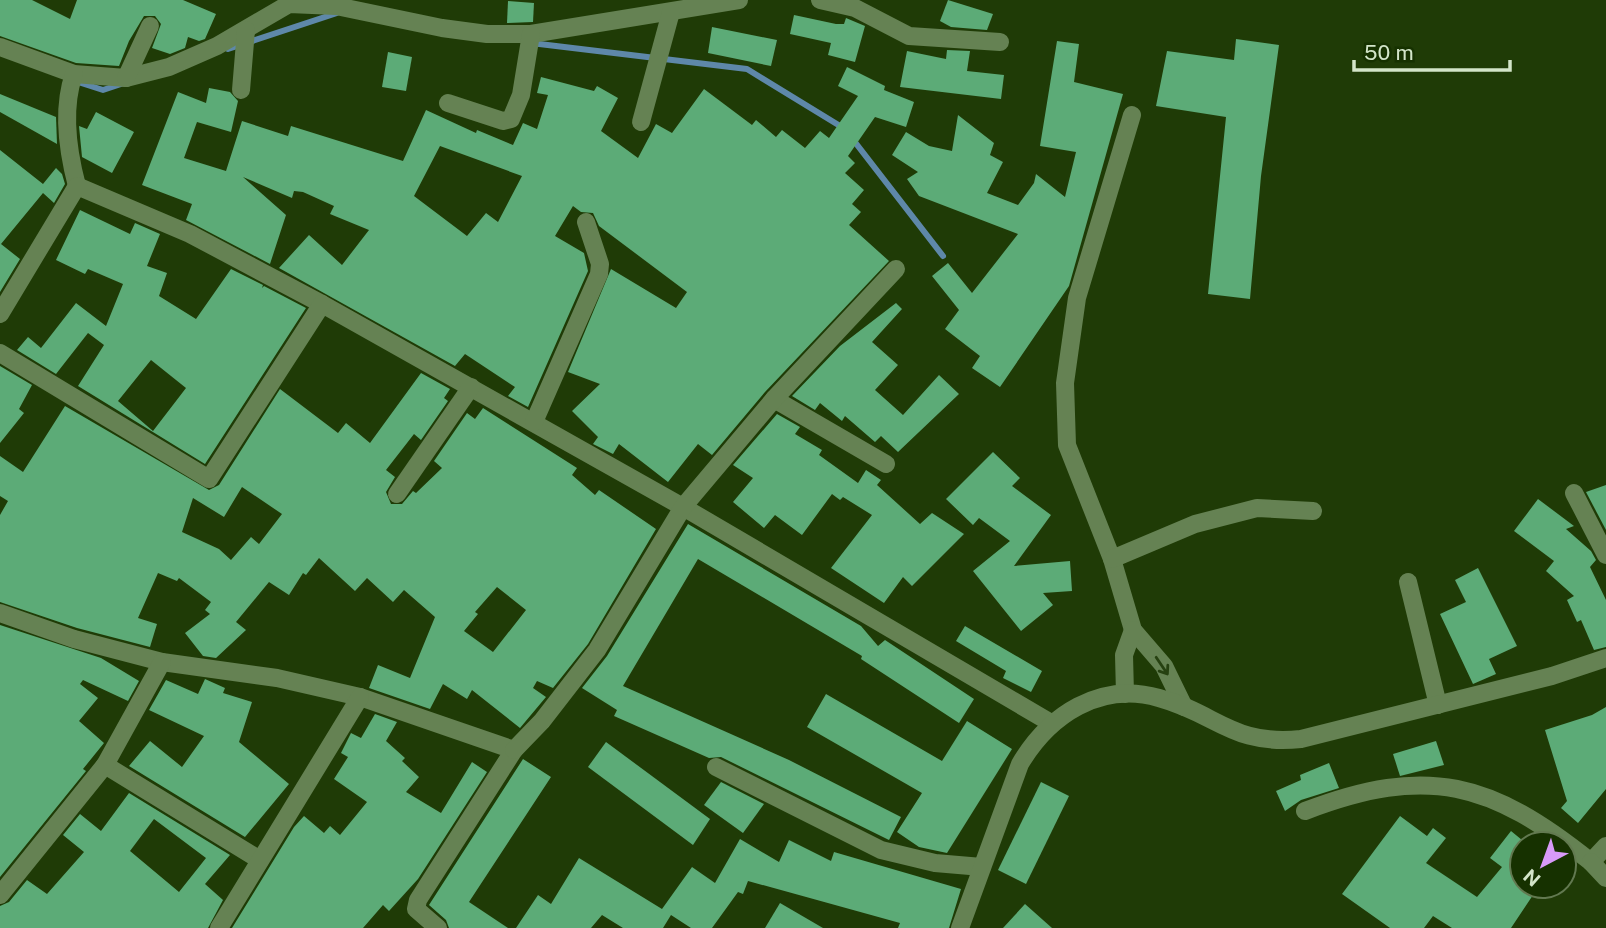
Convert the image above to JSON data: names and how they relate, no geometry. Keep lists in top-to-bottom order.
{
  "scale_bar": "50 m",
  "north": "bottom left"
}
